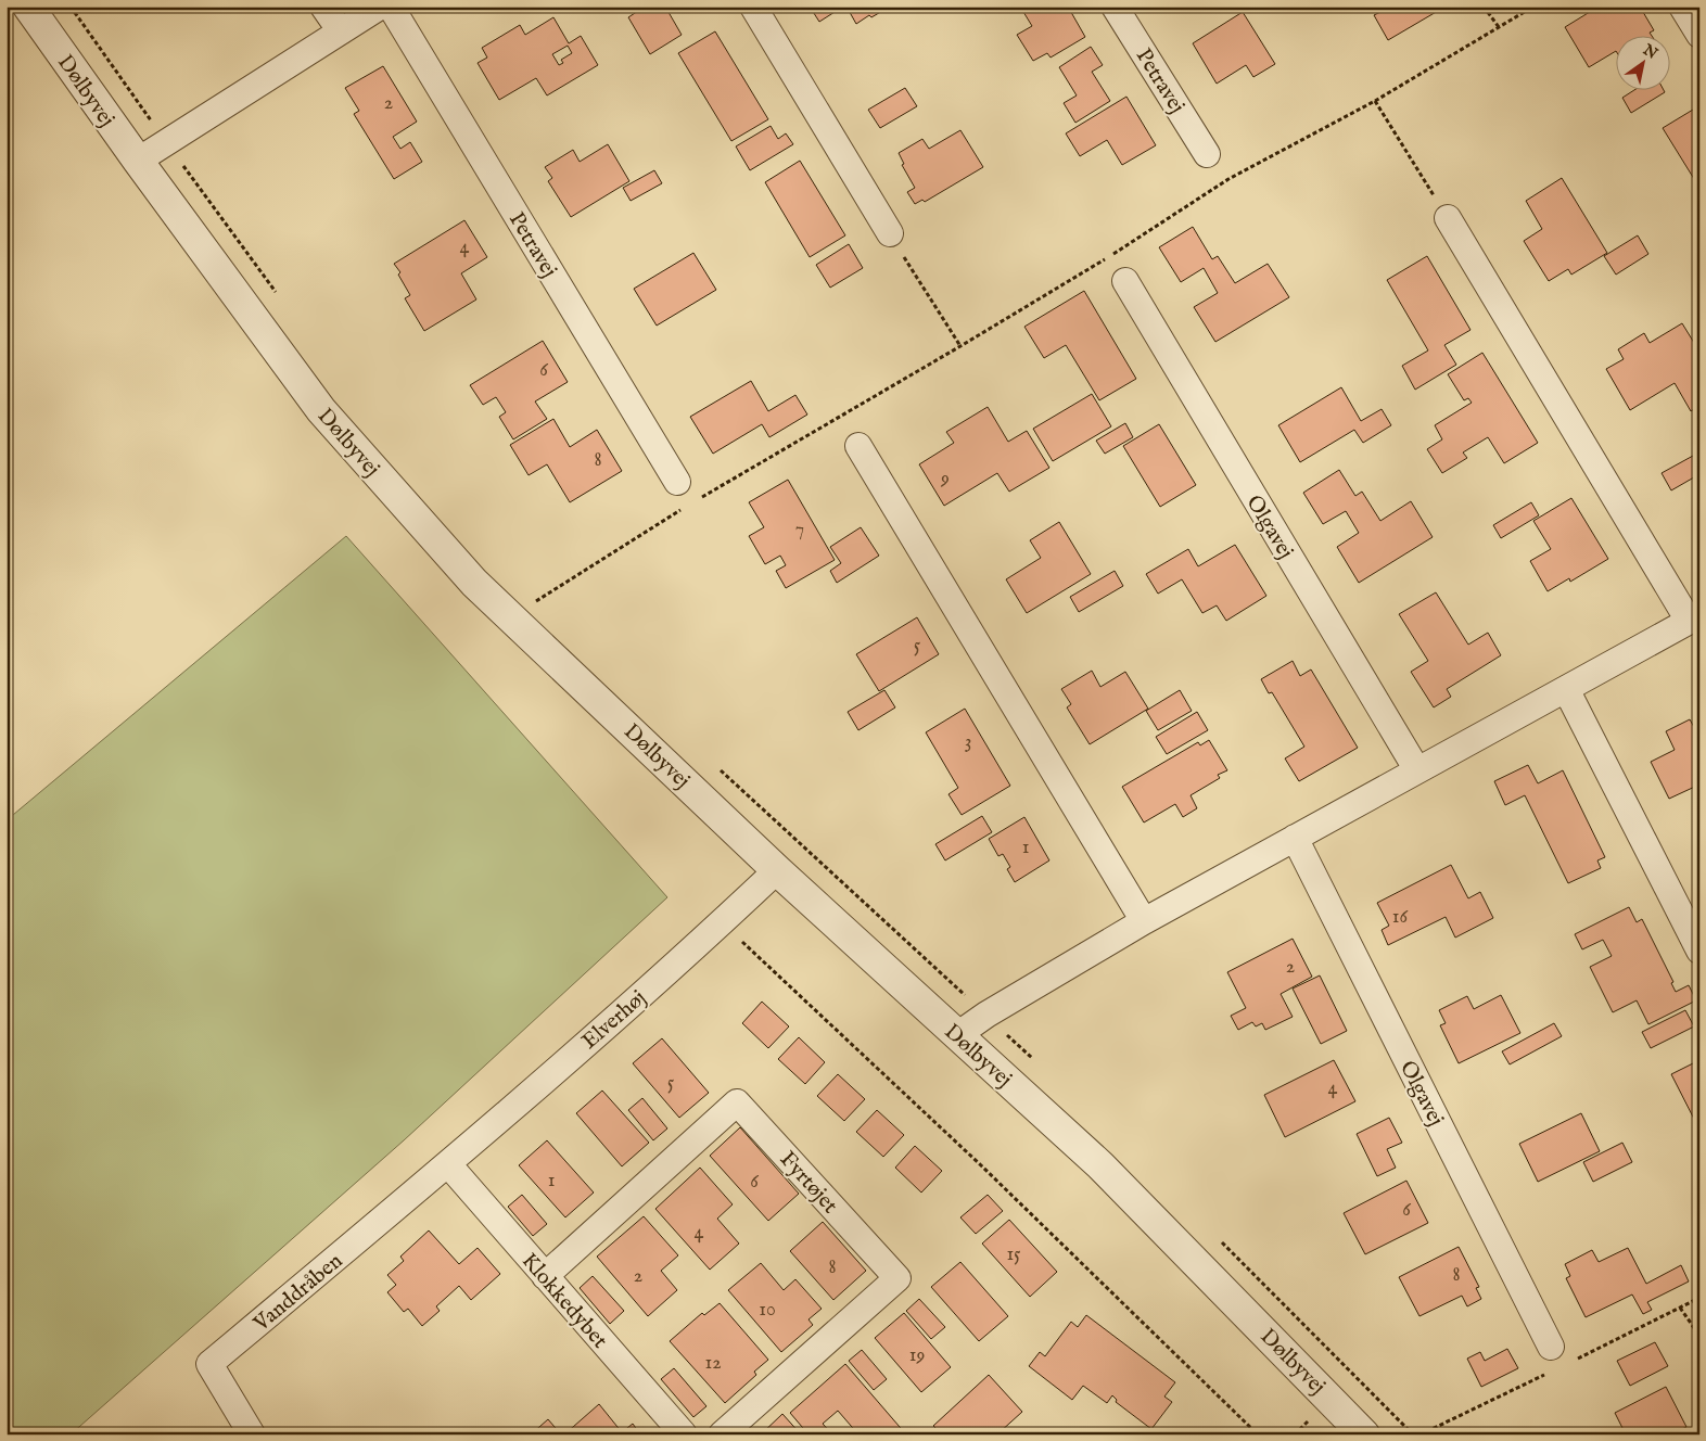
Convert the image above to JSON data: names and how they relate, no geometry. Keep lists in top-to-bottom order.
{
  "streets": {
    "street": [
      "Petravej",
      "Dølbyvej",
      "Olgavej",
      "Elverhøj",
      "Fyrtøjet",
      "Vanddråben",
      "Klokkedybet"
    ]
  },
  "crossings": [
    ["Dølbyvej", "Elverhøj"],
    ["Elverhøj", "Vanddråben"],
    ["Elverhøj", "Klokkedybet"],
    ["Fyrtøjet", "Klokkedybet"],
    ["Vanddråben", "Klokkedybet"]
  ],
  "house_numbers": [
    "2",
    "4",
    "6",
    "8",
    "9",
    "7",
    "5",
    "3",
    "1",
    "16",
    "2",
    "5",
    "4",
    "1",
    "6",
    "6",
    "4",
    "15",
    "8",
    "8",
    "2",
    "10",
    "19",
    "12"
  ],
  "north": "top right"
}
